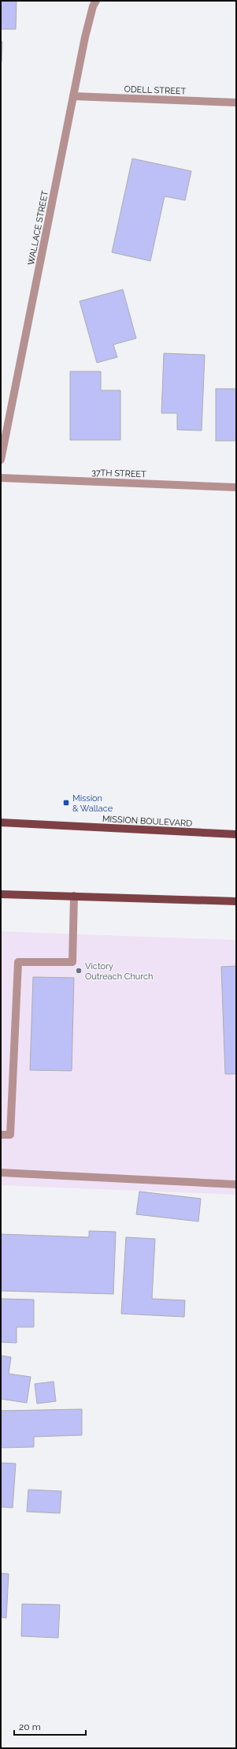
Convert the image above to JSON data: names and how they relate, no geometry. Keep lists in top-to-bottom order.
{
  "streets": {
    "main road": ["MISSION BOULEVARD"],
    "street": ["ODELL STREET", "WALLACE STREET", "37TH STREET"]
  },
  "crossings": [
    ["ODELL STREET", "WALLACE STREET"]
  ],
  "places": {
    "transit": ["Mission & Wallace"],
    "other": ["Victory Outreach Church"]
  },
  "scale_bar": "20 m"
}
